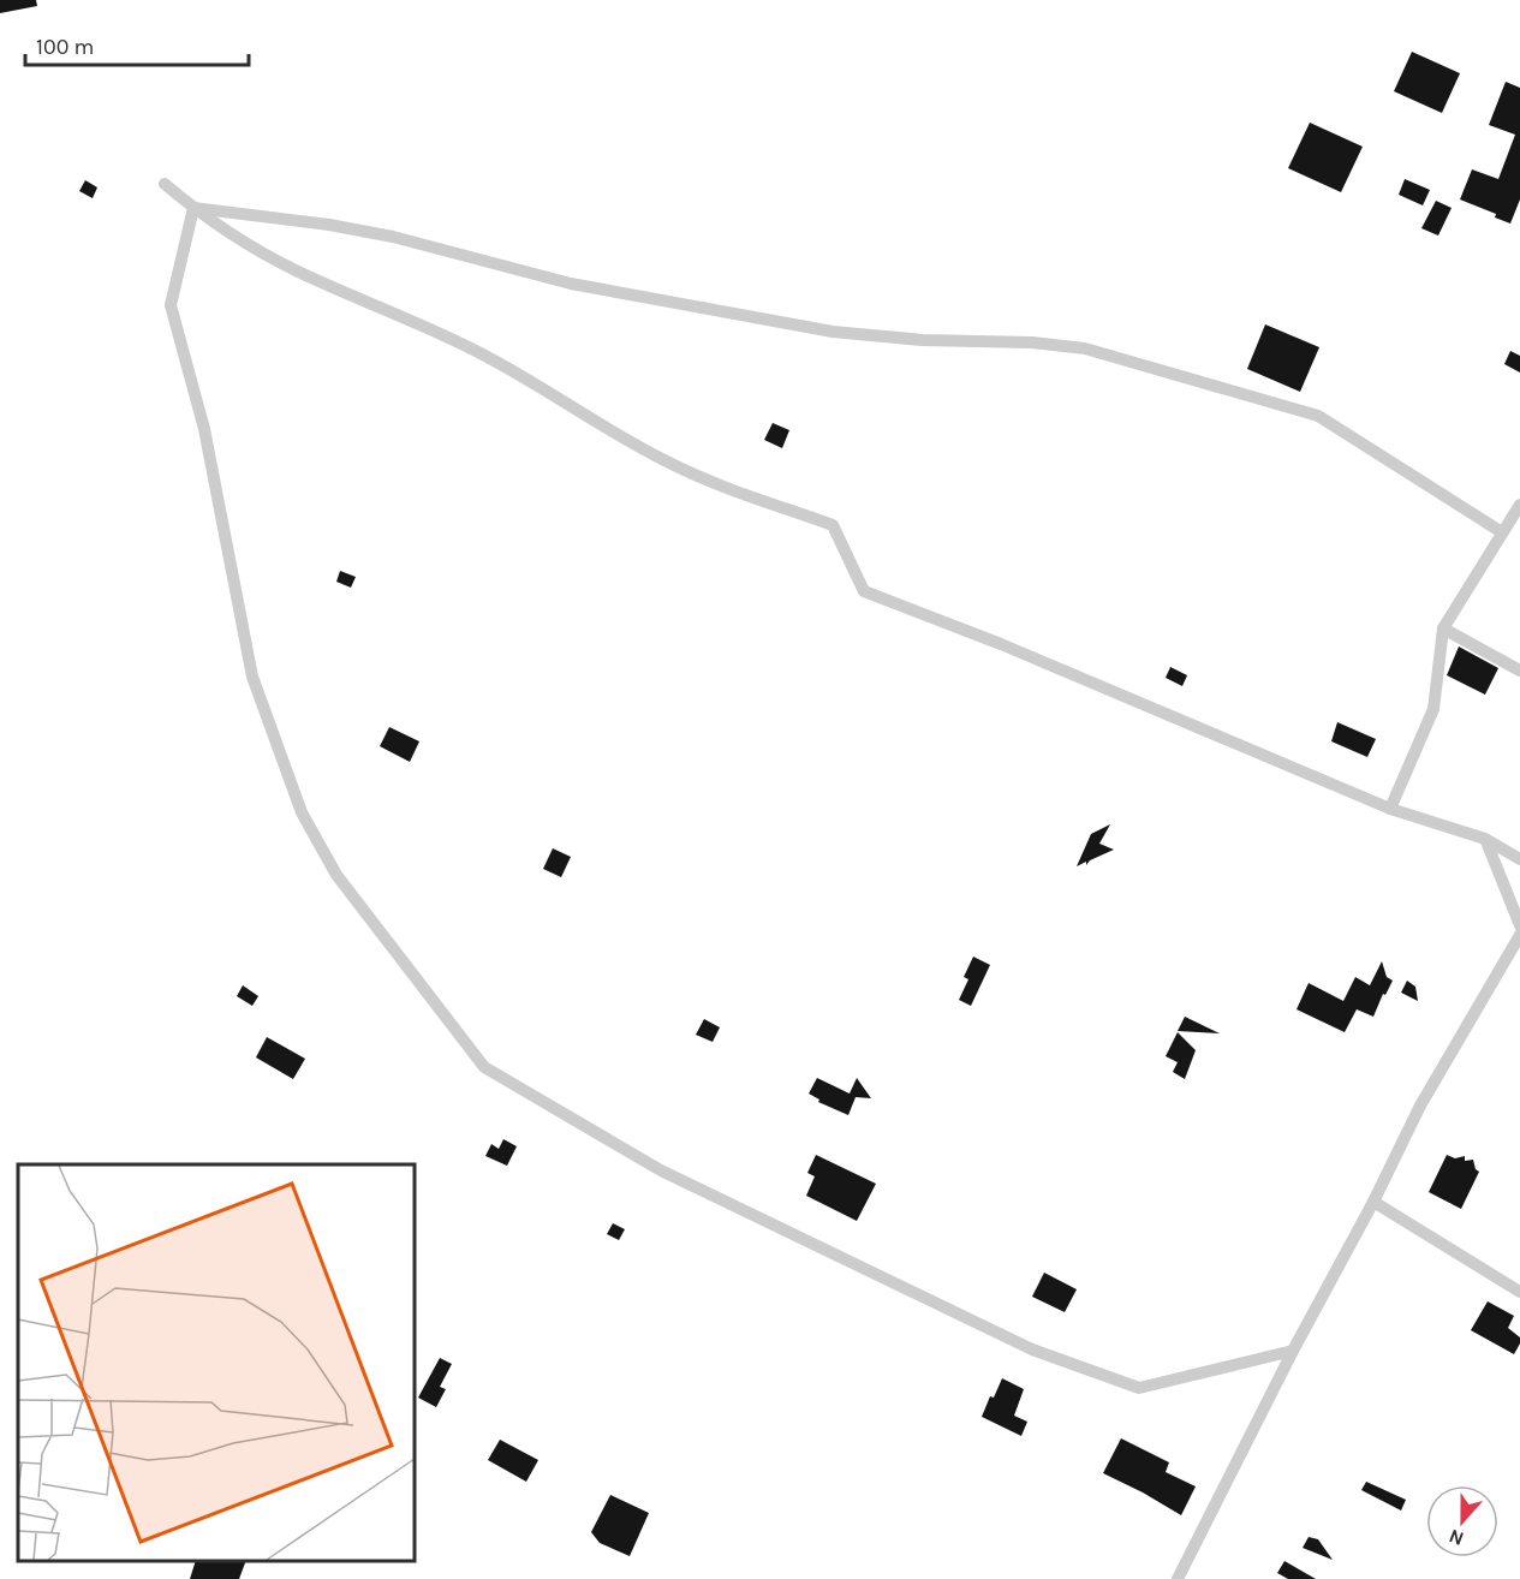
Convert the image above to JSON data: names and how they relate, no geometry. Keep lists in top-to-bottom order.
{
  "scale_bar": "100 m",
  "north": "bottom"
}
